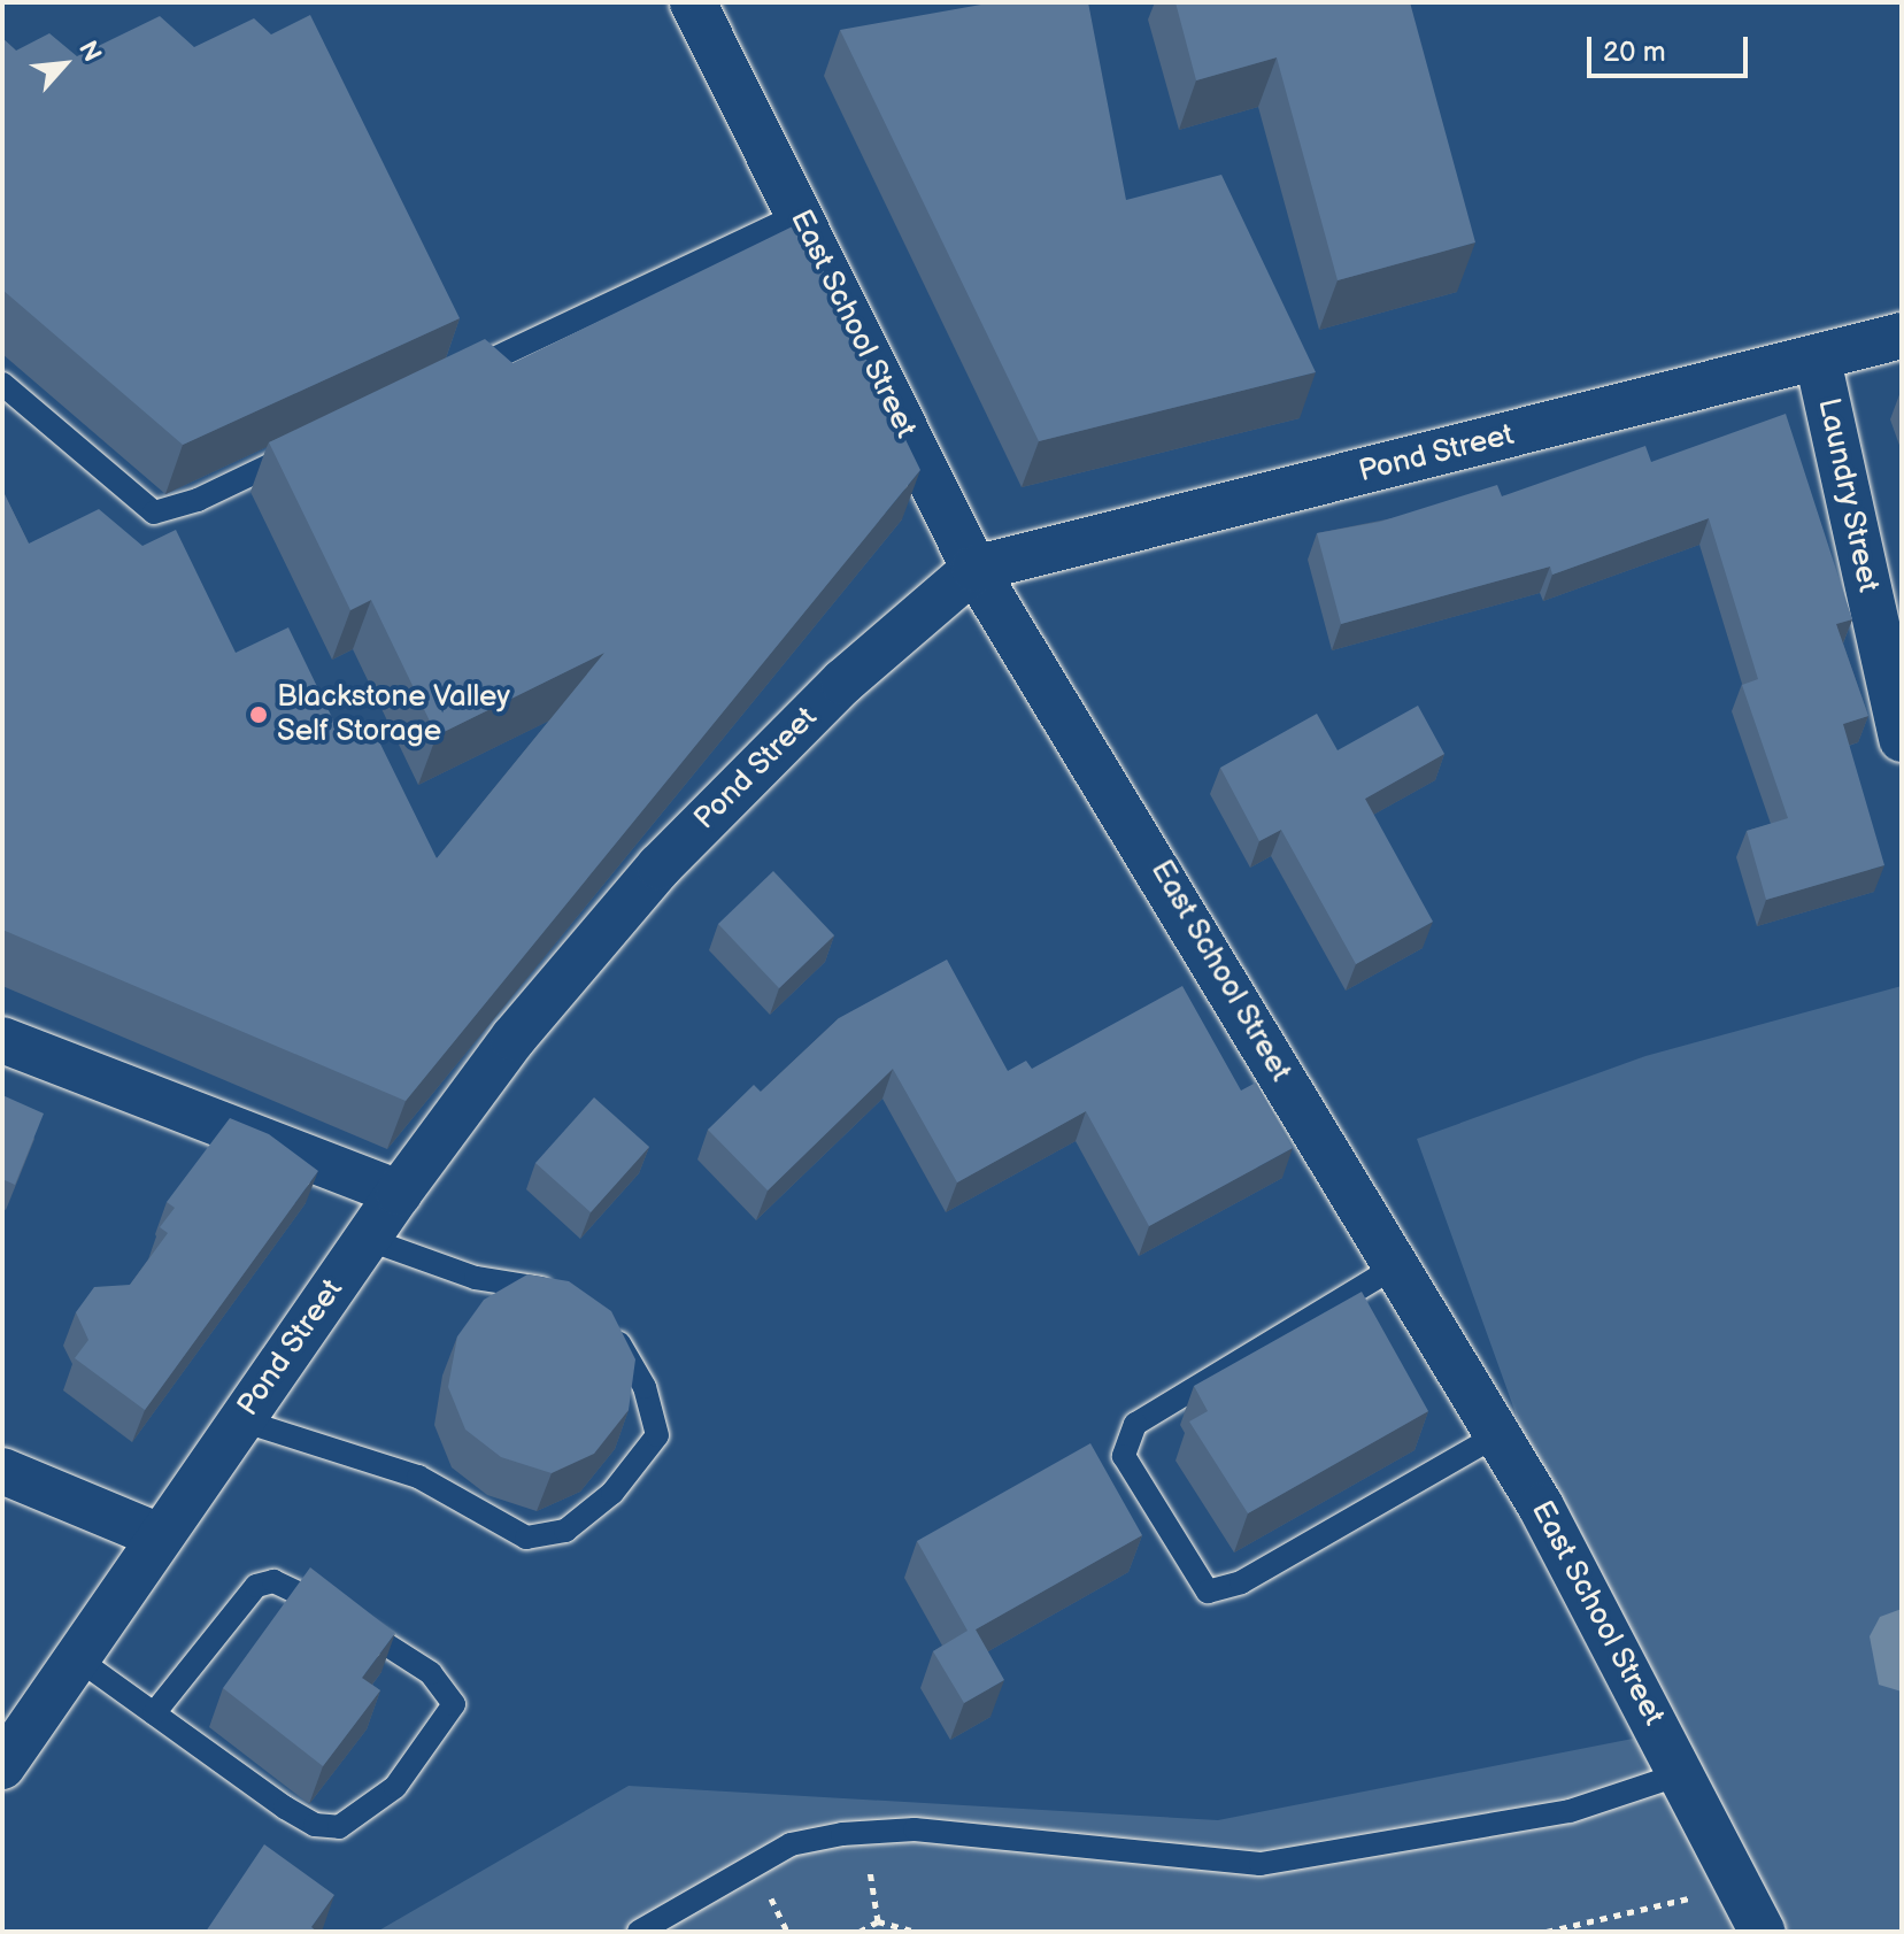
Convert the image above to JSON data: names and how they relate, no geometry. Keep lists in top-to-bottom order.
{
  "streets": {
    "street": ["East School Street", "Pond Street", "Laundry Street"]
  },
  "crossings": [
    ["East School Street", "Pond Street"],
    ["Pond Street", "Laundry Street"]
  ],
  "places": ["Blackstone Valley Self Storage"],
  "scale_bar": "20 m",
  "north": "top right"
}
